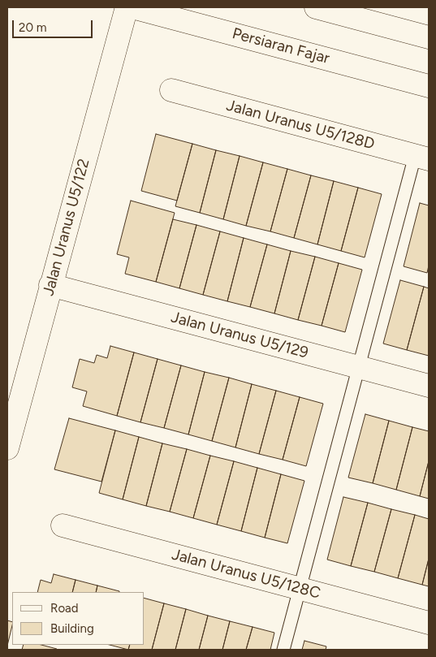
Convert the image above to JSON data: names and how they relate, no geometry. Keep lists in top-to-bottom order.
{
  "streets": {
    "street": [
      "Persiaran Fajar",
      "Jalan Uranus U5/128D",
      "Jalan Uranus U5/122",
      "Jalan Uranus U5/129",
      "Jalan Uranus U5/128C"
    ]
  },
  "crossings": [
    ["Jalan Uranus U5/122", "Jalan Uranus U5/129"]
  ],
  "legend": ["Road", "Building"],
  "scale_bar": "20 m"
}
